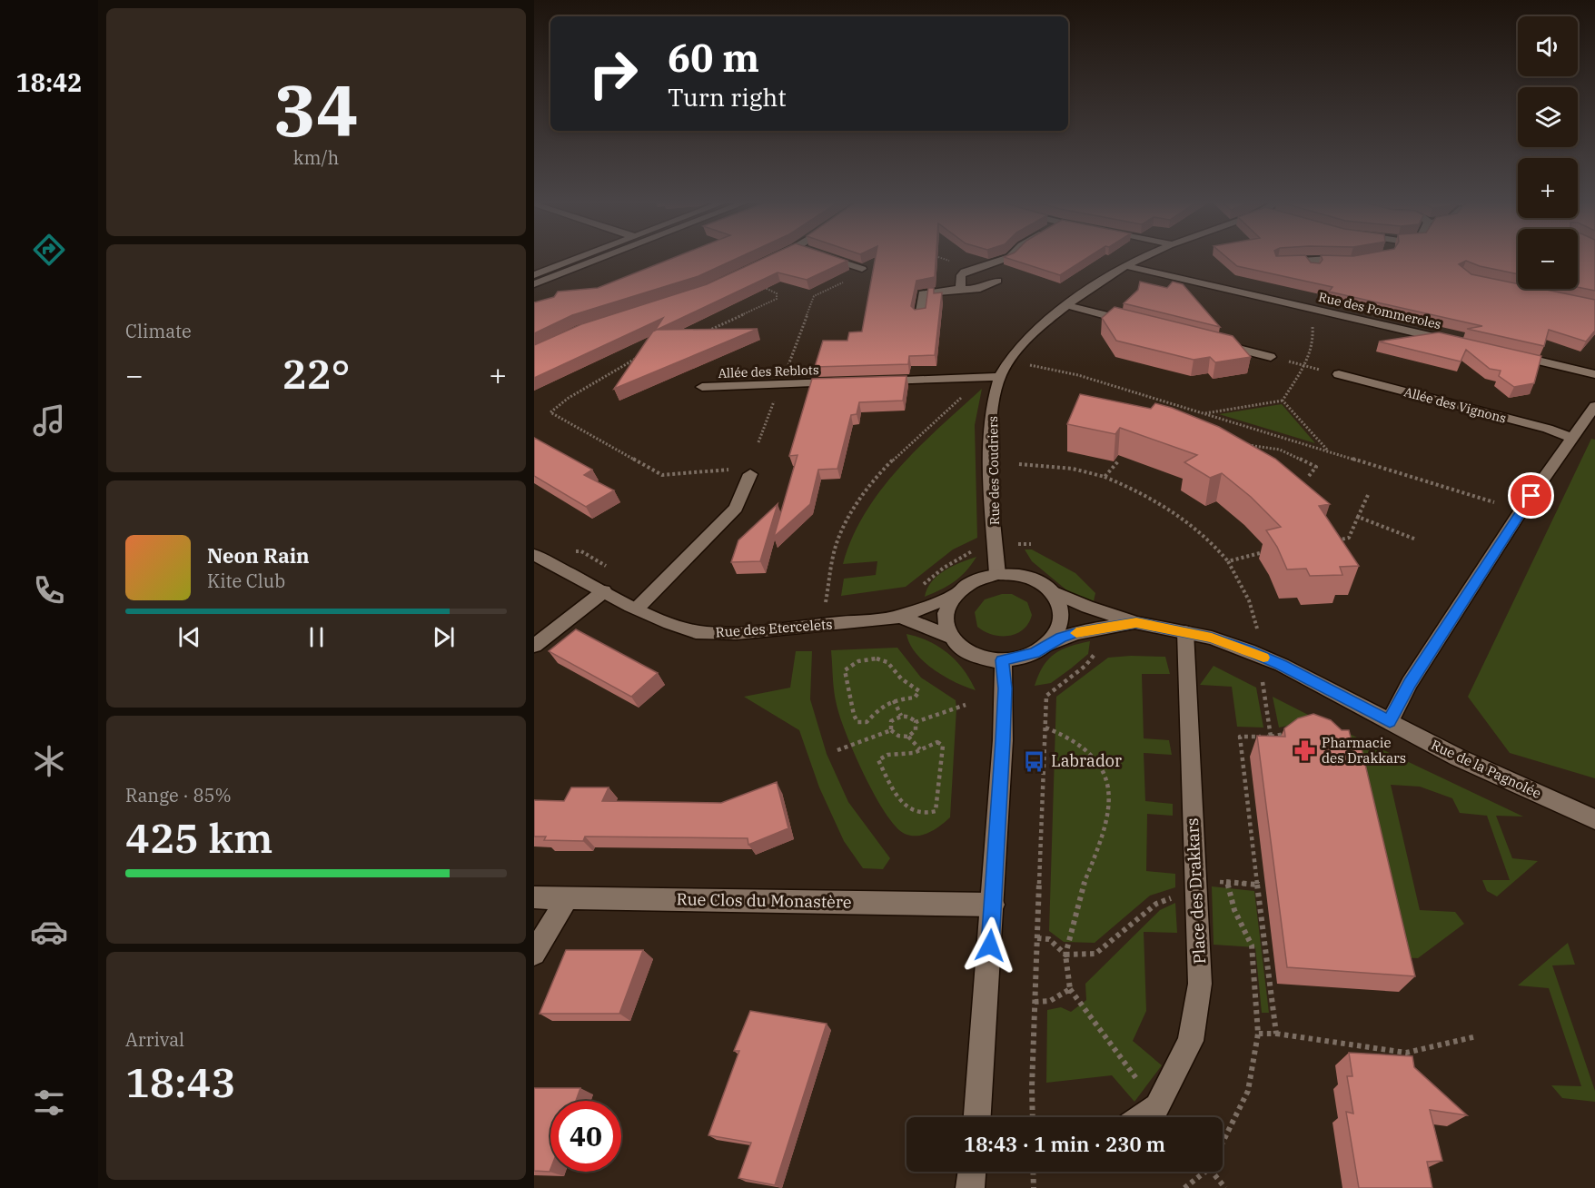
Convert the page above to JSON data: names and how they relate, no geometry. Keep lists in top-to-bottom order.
{
  "streets": {
    "street": [
      "Rue des Pommeroles",
      "Allée des Reblots",
      "Allée des Vignons",
      "Rue des Coudriers",
      "Rue des Etercelets",
      "Rue de la Pagnolée",
      "Place des Drakkars",
      "Rue Clos du Monastère"
    ]
  },
  "crossings": [
    ["Rue des Pommeroles", "Rue des Coudriers"],
    ["Rue des Coudriers", "Rue des Etercelets"],
    ["Rue de la Pagnolée", "Place des Drakkars"]
  ],
  "places": {
    "pharmacy": ["Pharmacie des Drakkars"],
    "bus stop": ["Labrador"]
  },
  "page": {
    "tabs": "18:42",
    "tile": [
      ["34", "km/h"],
      "Climate",
      ["Range · 85%", "425 km"],
      ["Arrival", "18:43"]
    ],
    "map_buttons": ["+", "−"],
    "turn": ["60 m", "Turn right"],
    "heat": ["−", "22°", "+"],
    "song": ["Neon Rain", "Kite Club"],
    "limit": "40",
    "trip": "18:43 · 1 min · 230 m"
  }
}
